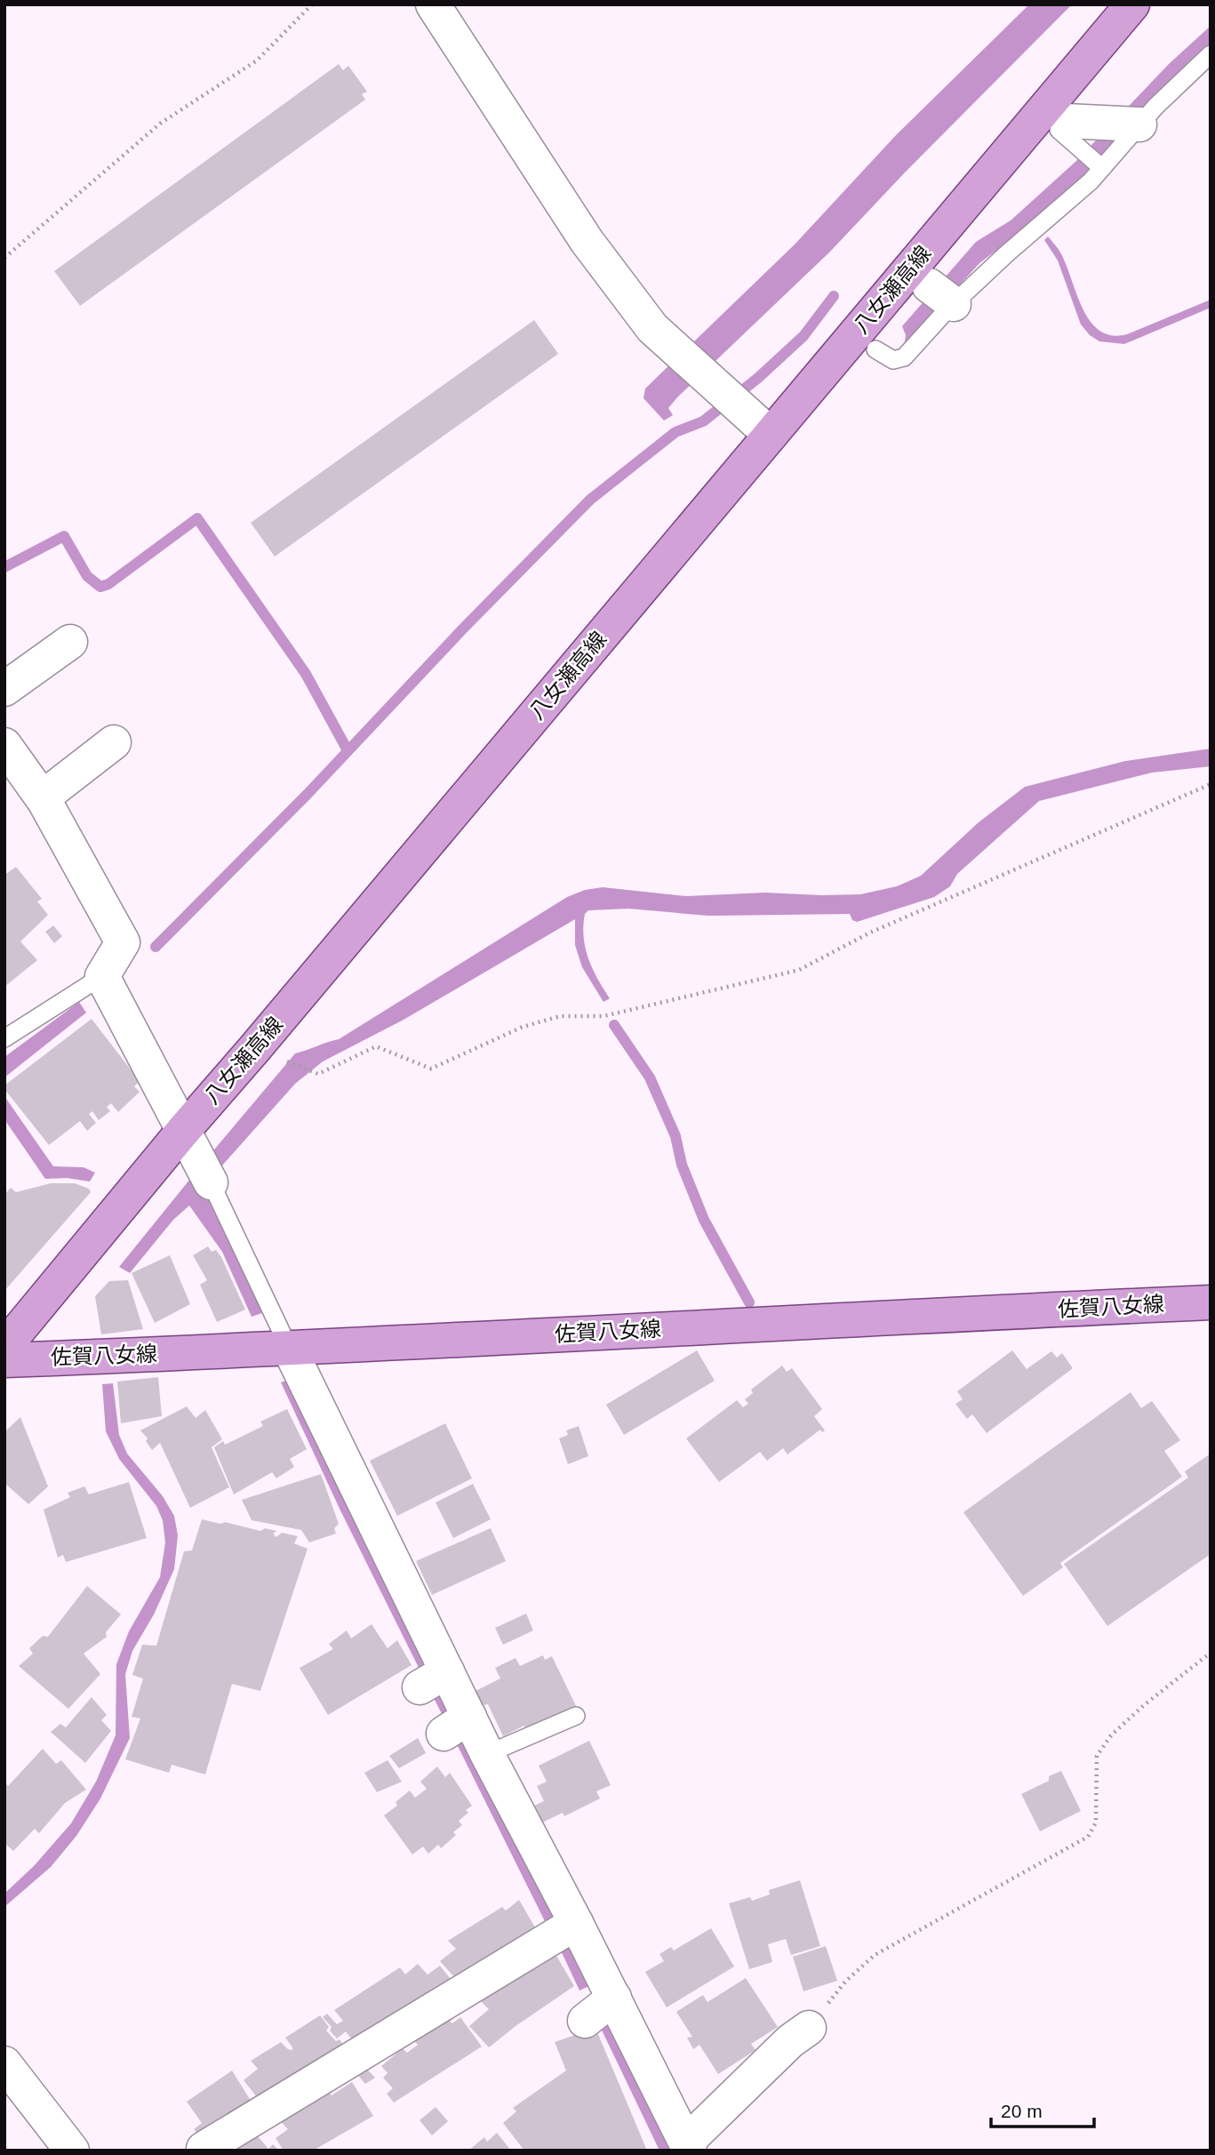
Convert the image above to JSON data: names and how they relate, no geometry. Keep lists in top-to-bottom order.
{
  "streets": {
    "main road": ["八女瀬高線", "佐賀八女線"]
  },
  "scale_bar": "20 m"
}
